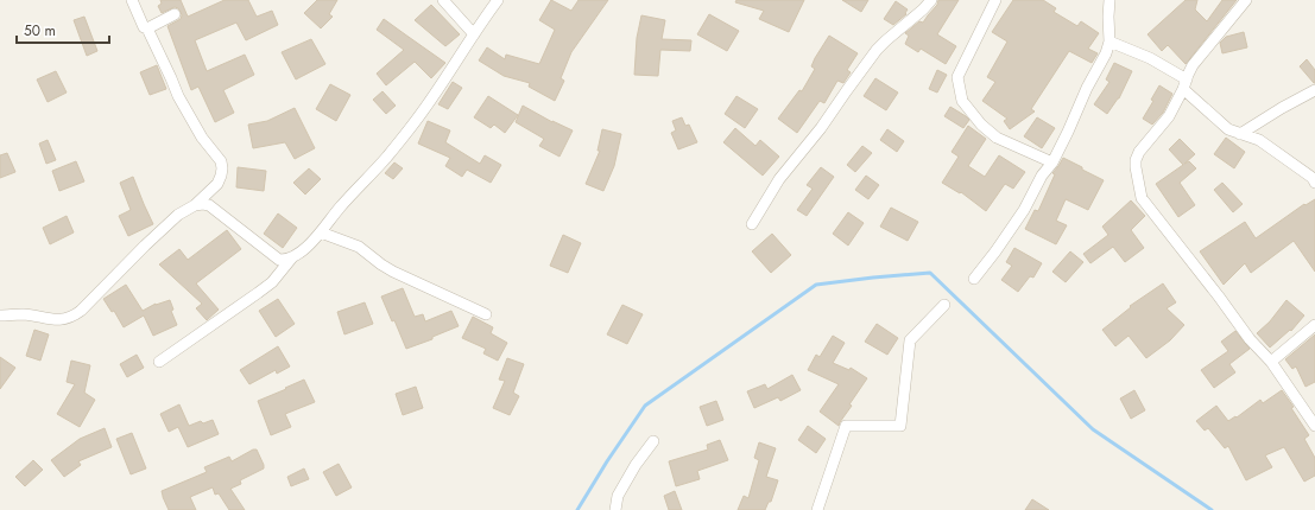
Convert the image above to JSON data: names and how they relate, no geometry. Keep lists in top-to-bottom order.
{
  "scale_bar": "50 m"
}
